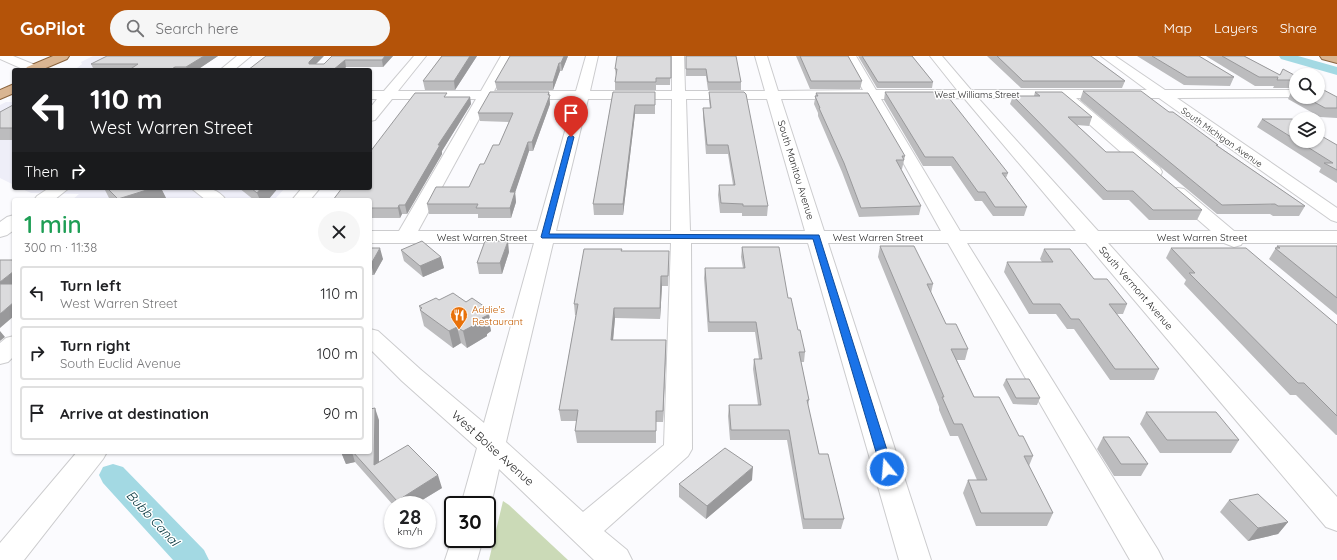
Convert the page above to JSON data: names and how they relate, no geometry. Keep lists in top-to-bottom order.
{
  "streets": {
    "street": [
      "West Williams Street",
      "South Michigan Avenue",
      "South Manitou Avenue",
      "West Warren Street",
      "South Vermont Avenue",
      "West Boise Avenue"
    ]
  },
  "crossings": [
    ["West Williams Street", "South Michigan Avenue"],
    ["West Williams Street", "South Manitou Avenue"],
    ["West Williams Street", "South Vermont Avenue"],
    ["South Manitou Avenue", "West Warren Street"],
    ["West Warren Street", "South Vermont Avenue"]
  ],
  "water": ["Bubb Canal"],
  "places": {
    "restaurant": ["Addie's Restaurant"]
  },
  "page": {
    "header": "GoPilot",
    "search": "Search here",
    "nav": ["Map", "Layers", "Share"],
    "turn": ["110 m", "West Warren Street"],
    "then": "Then",
    "heading": ["1 min", "300 m · 11:38"],
    "list": [
      {
        "name": "Turn left",
        "note": "West Warren Street",
        "value": "110 m"
      },
      {
        "name": "Turn right",
        "note": "South Euclid Avenue",
        "value": "100 m"
      },
      {
        "name": "Arrive at destination",
        "value": "90 m"
      }
    ],
    "speed": "28 km/h",
    "limit": "30"
  }
}
